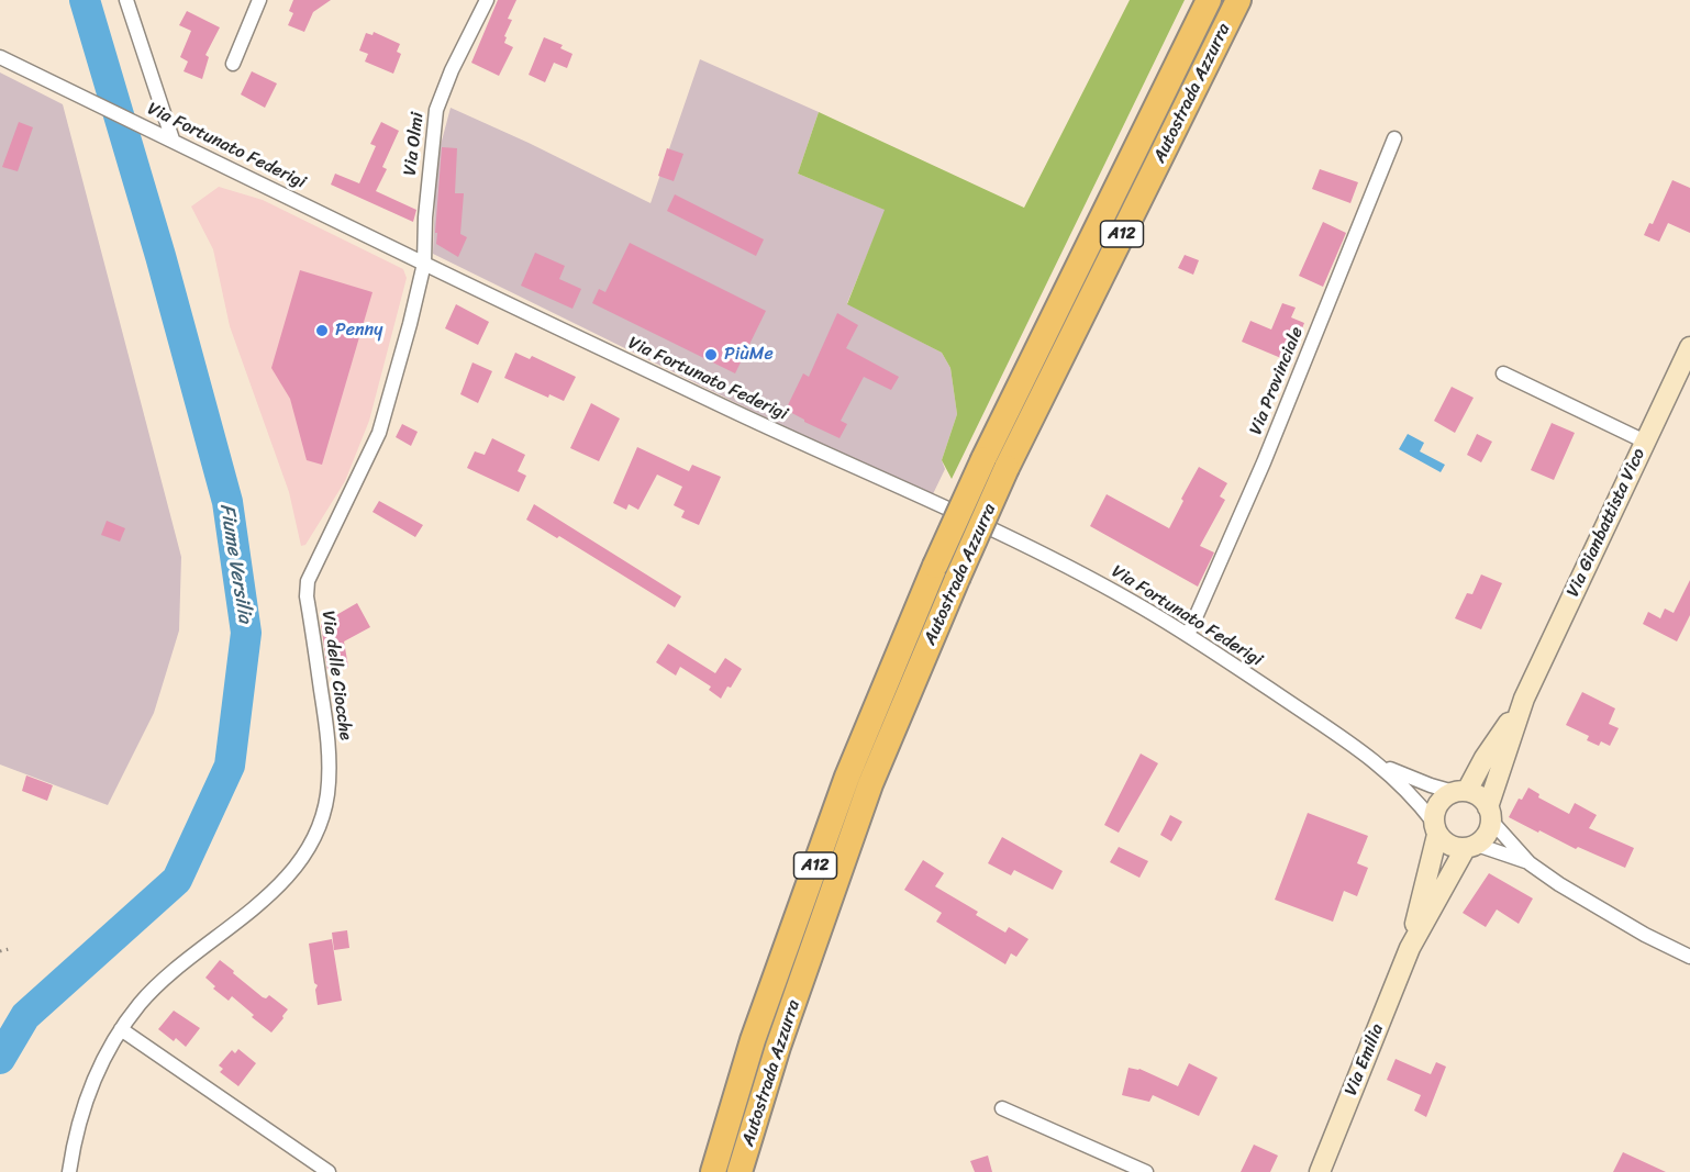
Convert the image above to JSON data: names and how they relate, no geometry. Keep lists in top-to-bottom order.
{
  "streets": {
    "highway": ["Autostrada Azzurra", "A12"],
    "main road": ["Via Gianbattista Vico", "Via Emilia"],
    "street": [
      "Via Olmi",
      "Via Fortunato Federigi",
      "Via Provinciale",
      "Via delle Ciocche"
    ]
  },
  "crossings": [
    ["Via Olmi", "Via Fortunato Federigi"],
    ["Via Olmi", "Via delle Ciocche"],
    ["Via Fortunato Federigi", "Via Provinciale"],
    ["Via Fortunato Federigi", "Via Gianbattista Vico"],
    ["Via Fortunato Federigi", "Via delle Ciocche"],
    ["Via Fortunato Federigi", "Via Emilia"],
    ["Via Gianbattista Vico", "Via Emilia"]
  ],
  "water": ["Fiume Versilia"],
  "places": ["Penny", "PiùMe"]
}
